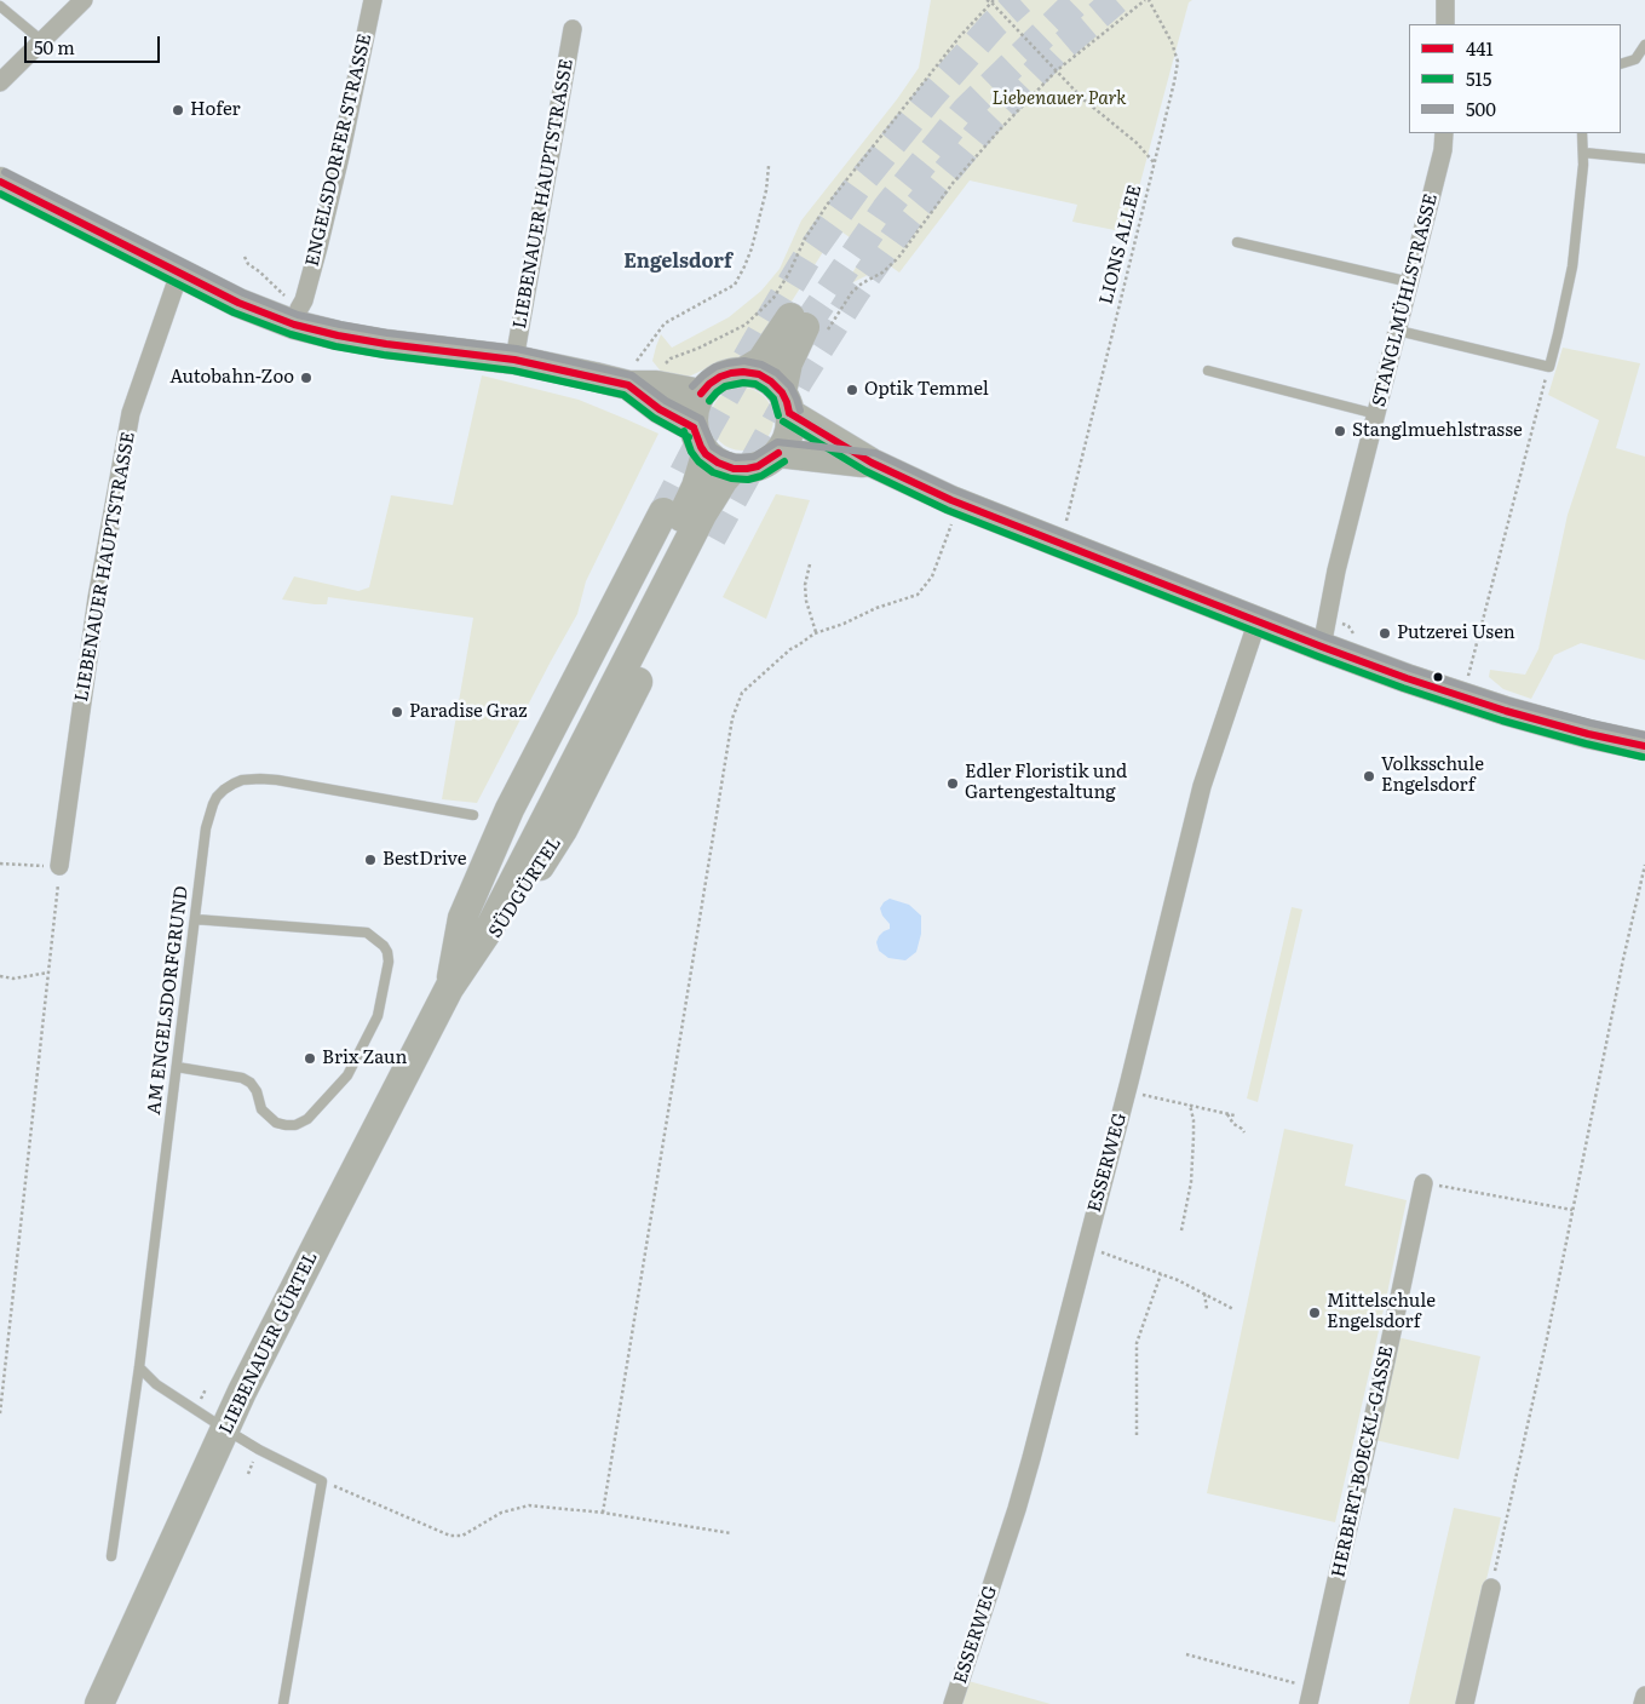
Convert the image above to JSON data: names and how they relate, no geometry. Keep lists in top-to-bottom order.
{
  "streets": {
    "main road": ["SÜDGÜRTEL", "LIEBENAUER GÜRTEL"],
    "street": [
      "ENGELSDORFER STRASSE",
      "LIEBENAUER HAUPTSTRASSE",
      "STANGLMÜHLSTRASSE",
      "ESSERWEG",
      "HERBERT-BOECKL-GASSE"
    ],
    "lane": ["AM ENGELSDORFGRUND"],
    "path": ["LIONS ALLEE"]
  },
  "crossings": [
    ["SÜDGÜRTEL", "LIEBENAUER GÜRTEL"]
  ],
  "districts": ["Engelsdorf"],
  "parks": ["Liebenauer Park"],
  "places": [
    "Hofer",
    "Autobahn-Zoo",
    "Optik Temmel",
    "Stanglmuehlstrasse",
    "Putzerei Usen",
    "Paradise Graz",
    "Volksschule Engelsdorf",
    "Edler Floristik und Gartengestaltung",
    "BestDrive",
    "Brix Zaun",
    "Mittelschule Engelsdorf"
  ],
  "lines": ["transit line 500", "transit line 441", "transit line 515"],
  "legend": ["441", "515", "500"],
  "scale_bar": "50 m"
}
